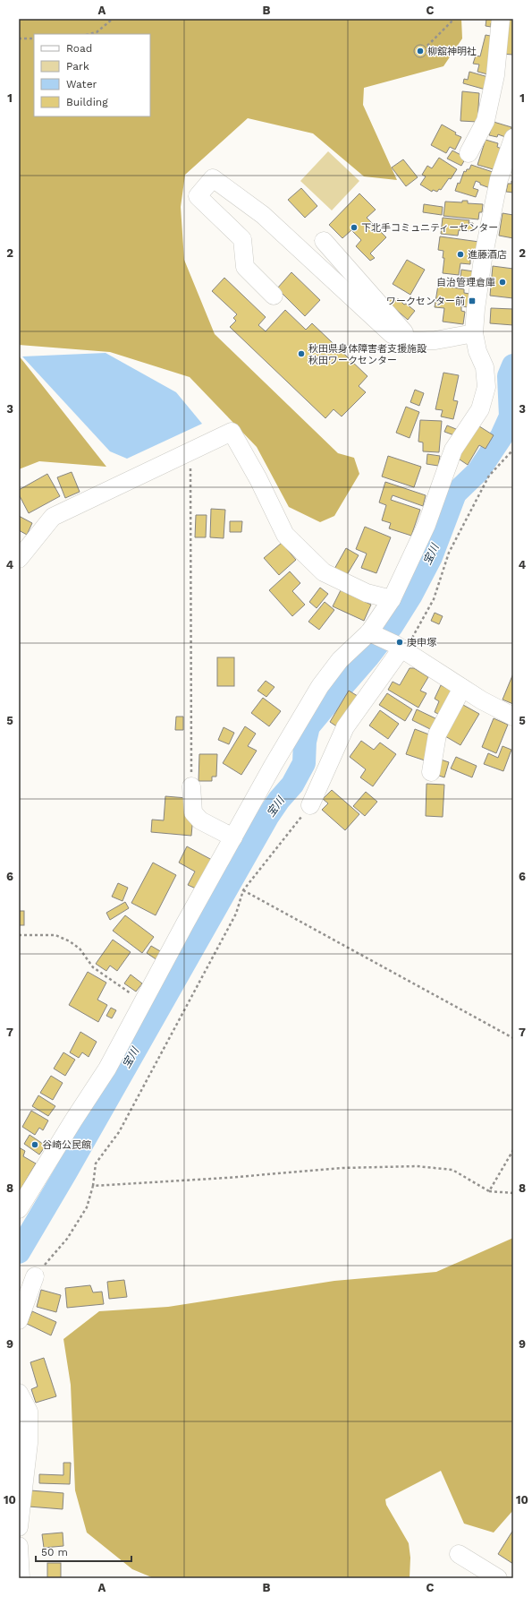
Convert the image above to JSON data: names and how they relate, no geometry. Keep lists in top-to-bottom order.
{
  "water": ["宝川"],
  "places": {
    "other": [
      "柳舘神明社",
      "下北手コミュニティーセンター",
      "進藤酒店",
      "自治管理倉庫",
      "秋田県身体障害者支援施設 秋田ワークセンター",
      "庚申塚",
      "谷崎公民館"
    ],
    "transit": ["ワークセンター前"]
  },
  "legend": [
    "Road",
    "Park",
    "Water",
    "Building"
  ],
  "scale_bar": "50 m",
  "grid": {
    "columns": ["A", "B", "C"],
    "rows": [
      "1",
      "2",
      "3",
      "4",
      "5",
      "6",
      "7",
      "8",
      "9",
      "10"
    ]
  }
}
